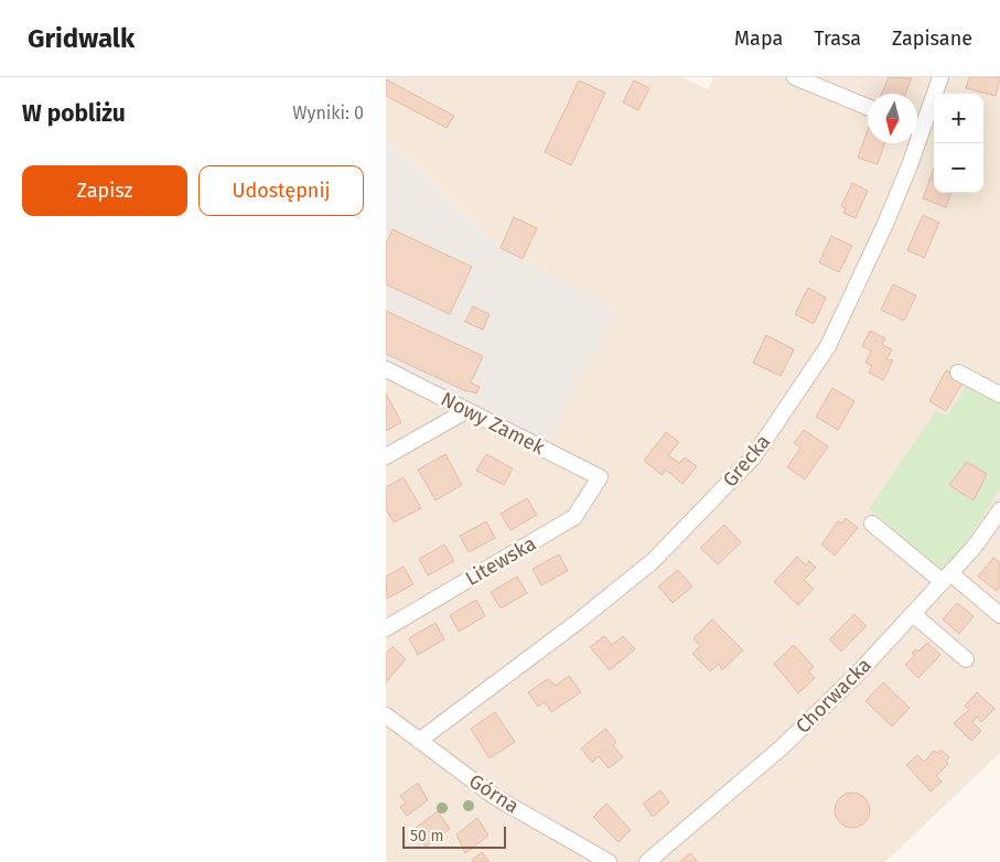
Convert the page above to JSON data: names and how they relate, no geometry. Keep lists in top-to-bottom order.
{
  "streets": {
    "street": [
      "Nowy Zamek",
      "Grecka",
      "Litewska",
      "Chorwacka",
      "Górna"
    ]
  },
  "crossings": [
    ["Nowy Zamek", "Litewska"],
    ["Grecka", "Górna"]
  ],
  "scale_bar": "50 m",
  "north": "bottom",
  "page": {
    "header": "Gridwalk",
    "nav": ["Mapa", "Trasa", "Zapisane"],
    "heading": ["W pobliżu", "Wyniki: 0"],
    "map_buttons": ["+", "−"],
    "buttons": ["Zapisz", "Udostępnij"],
    "scale": "50 m"
  }
}
